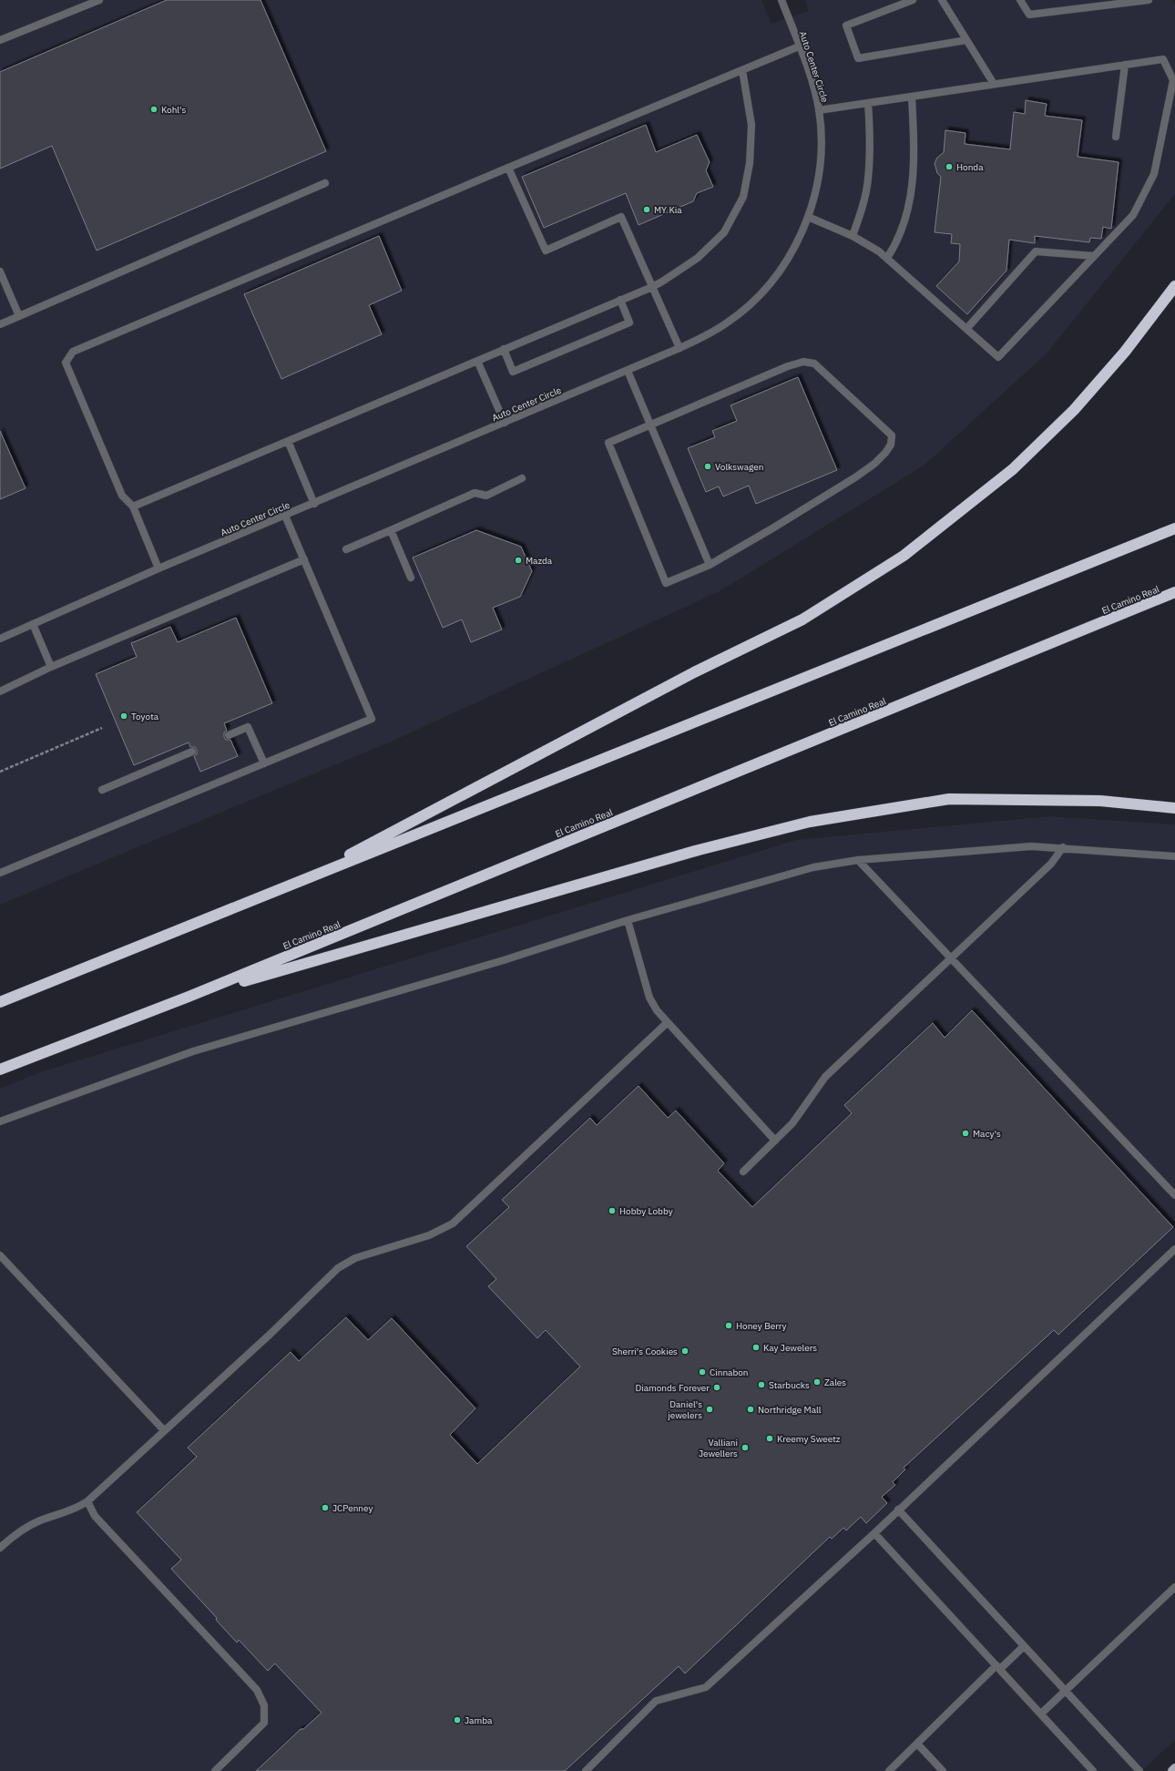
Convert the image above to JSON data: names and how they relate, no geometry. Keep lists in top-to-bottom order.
{
  "streets": {
    "highway": ["El Camino Real"],
    "street": ["Auto Center Circle"]
  },
  "places": [
    "Kohl's",
    "Honda",
    "MY Kia",
    "Volkswagen",
    "Mazda",
    "Toyota",
    "Macy's",
    "Hobby Lobby",
    "Honey Berry",
    "Kay Jewelers",
    "Sherri's Cookies",
    "Cinnabon",
    "Zales",
    "Starbucks",
    "Diamonds Forever",
    "Daniel's jewelers",
    "Northridge Mall",
    "Kreemy Sweetz",
    "Valliani Jewellers",
    "JCPenney",
    "Jamba"
  ]
}
